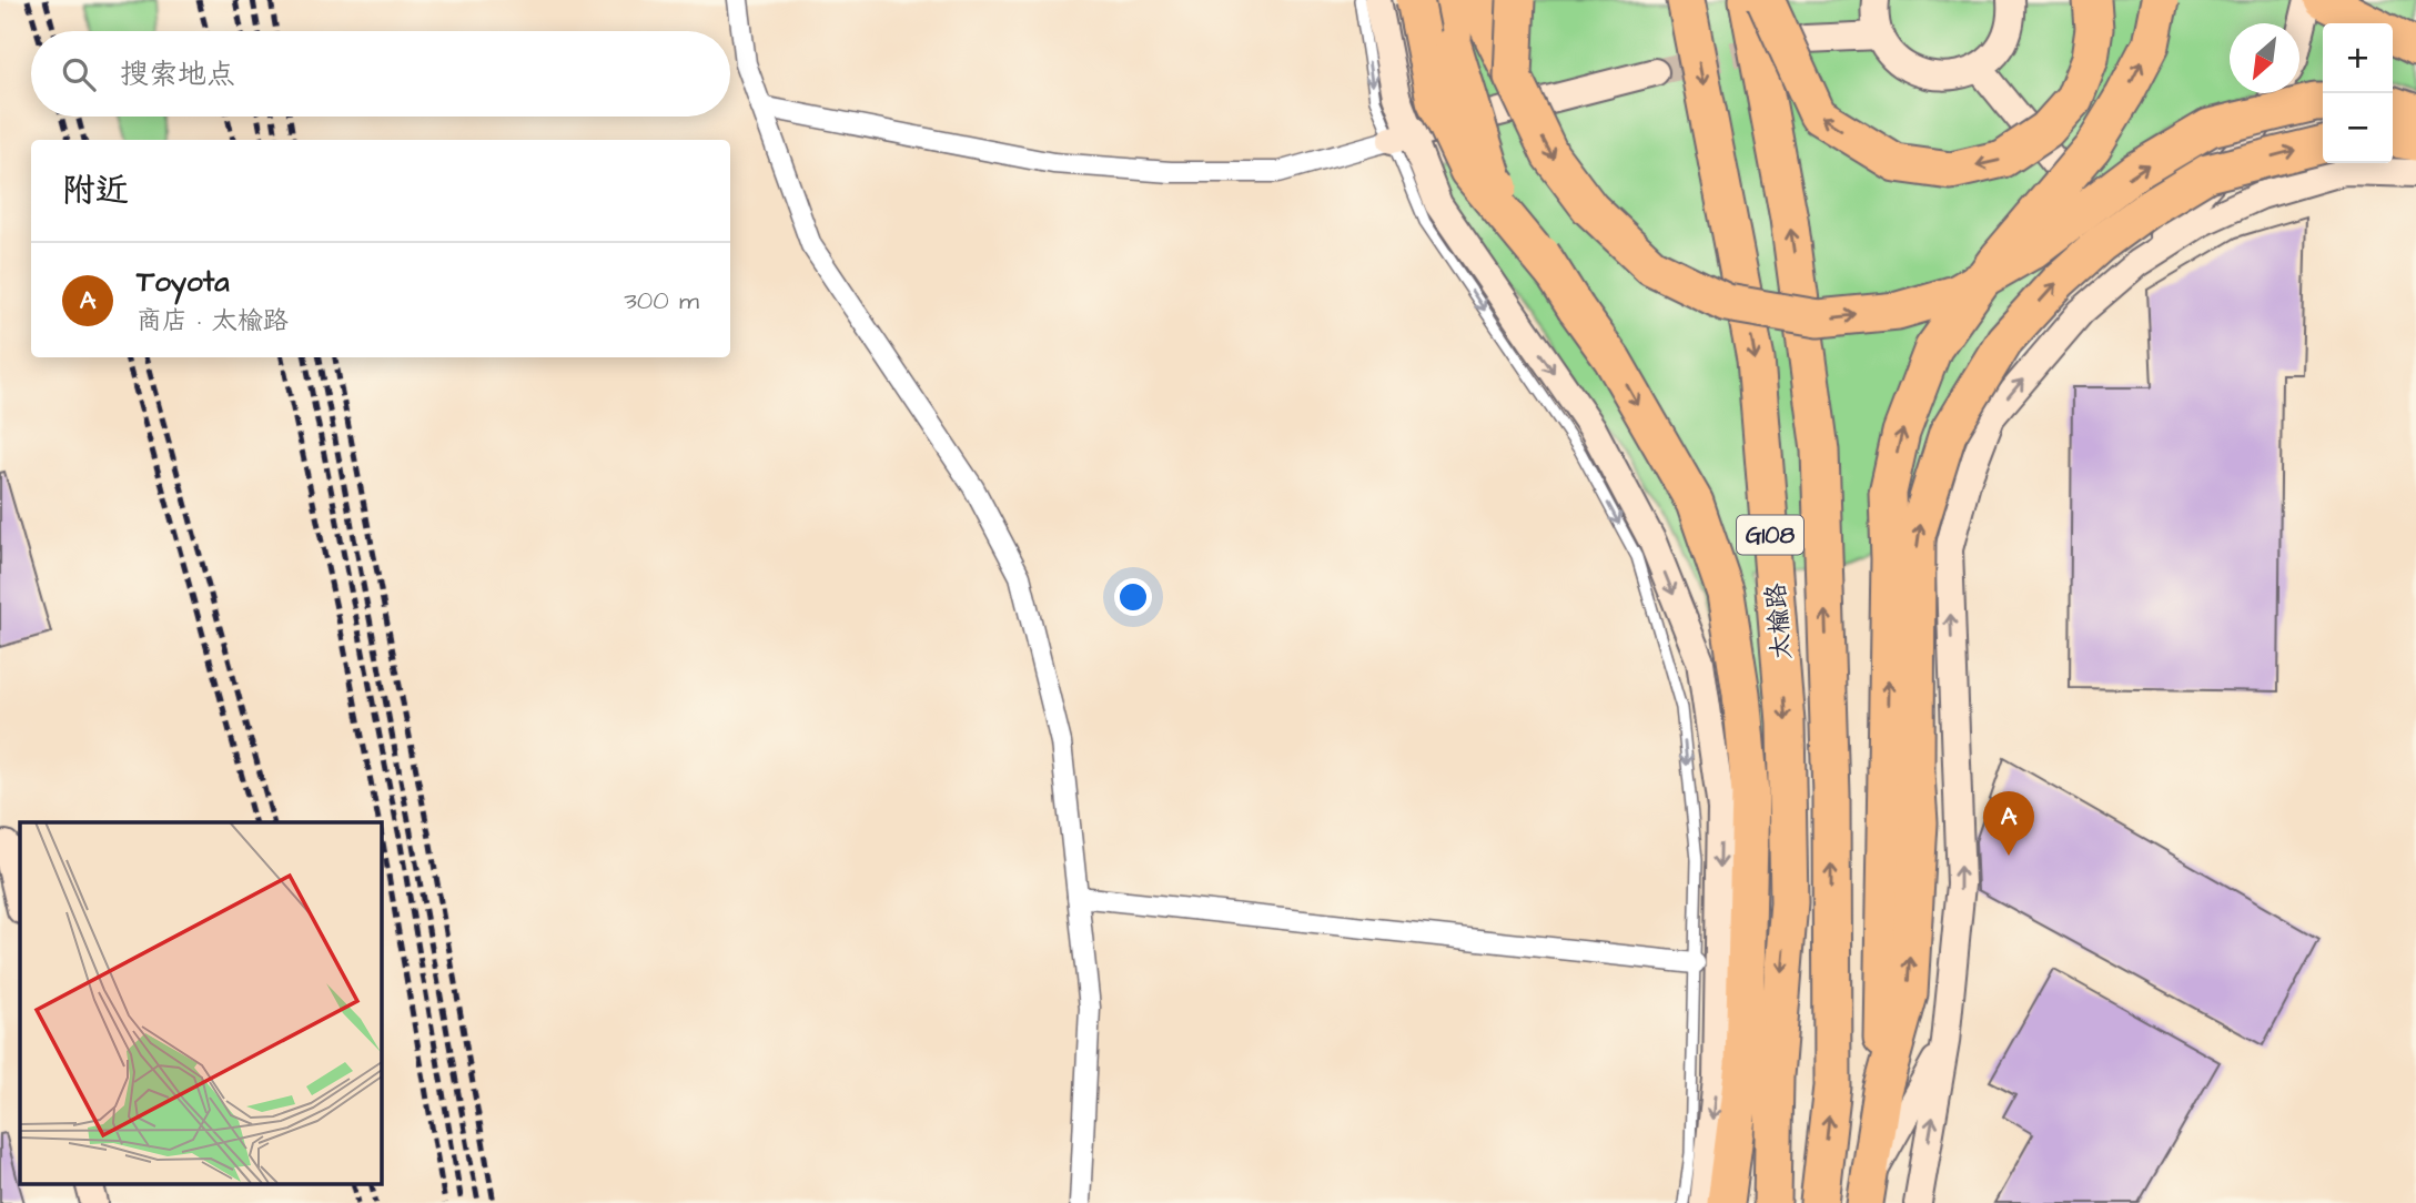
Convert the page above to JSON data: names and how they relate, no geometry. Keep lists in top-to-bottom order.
{
  "streets": {
    "highway": ["G108", "太榆路"]
  },
  "north": "bottom left",
  "page": {
    "map_buttons": ["+", "−"],
    "search": "搜索地点",
    "heading": "附近",
    "list": [
      {
        "mark": "A",
        "name": "Toyota",
        "note": "商店 · 太榆路",
        "value": "300 m"
      }
    ],
    "pins": "A"
  }
}
